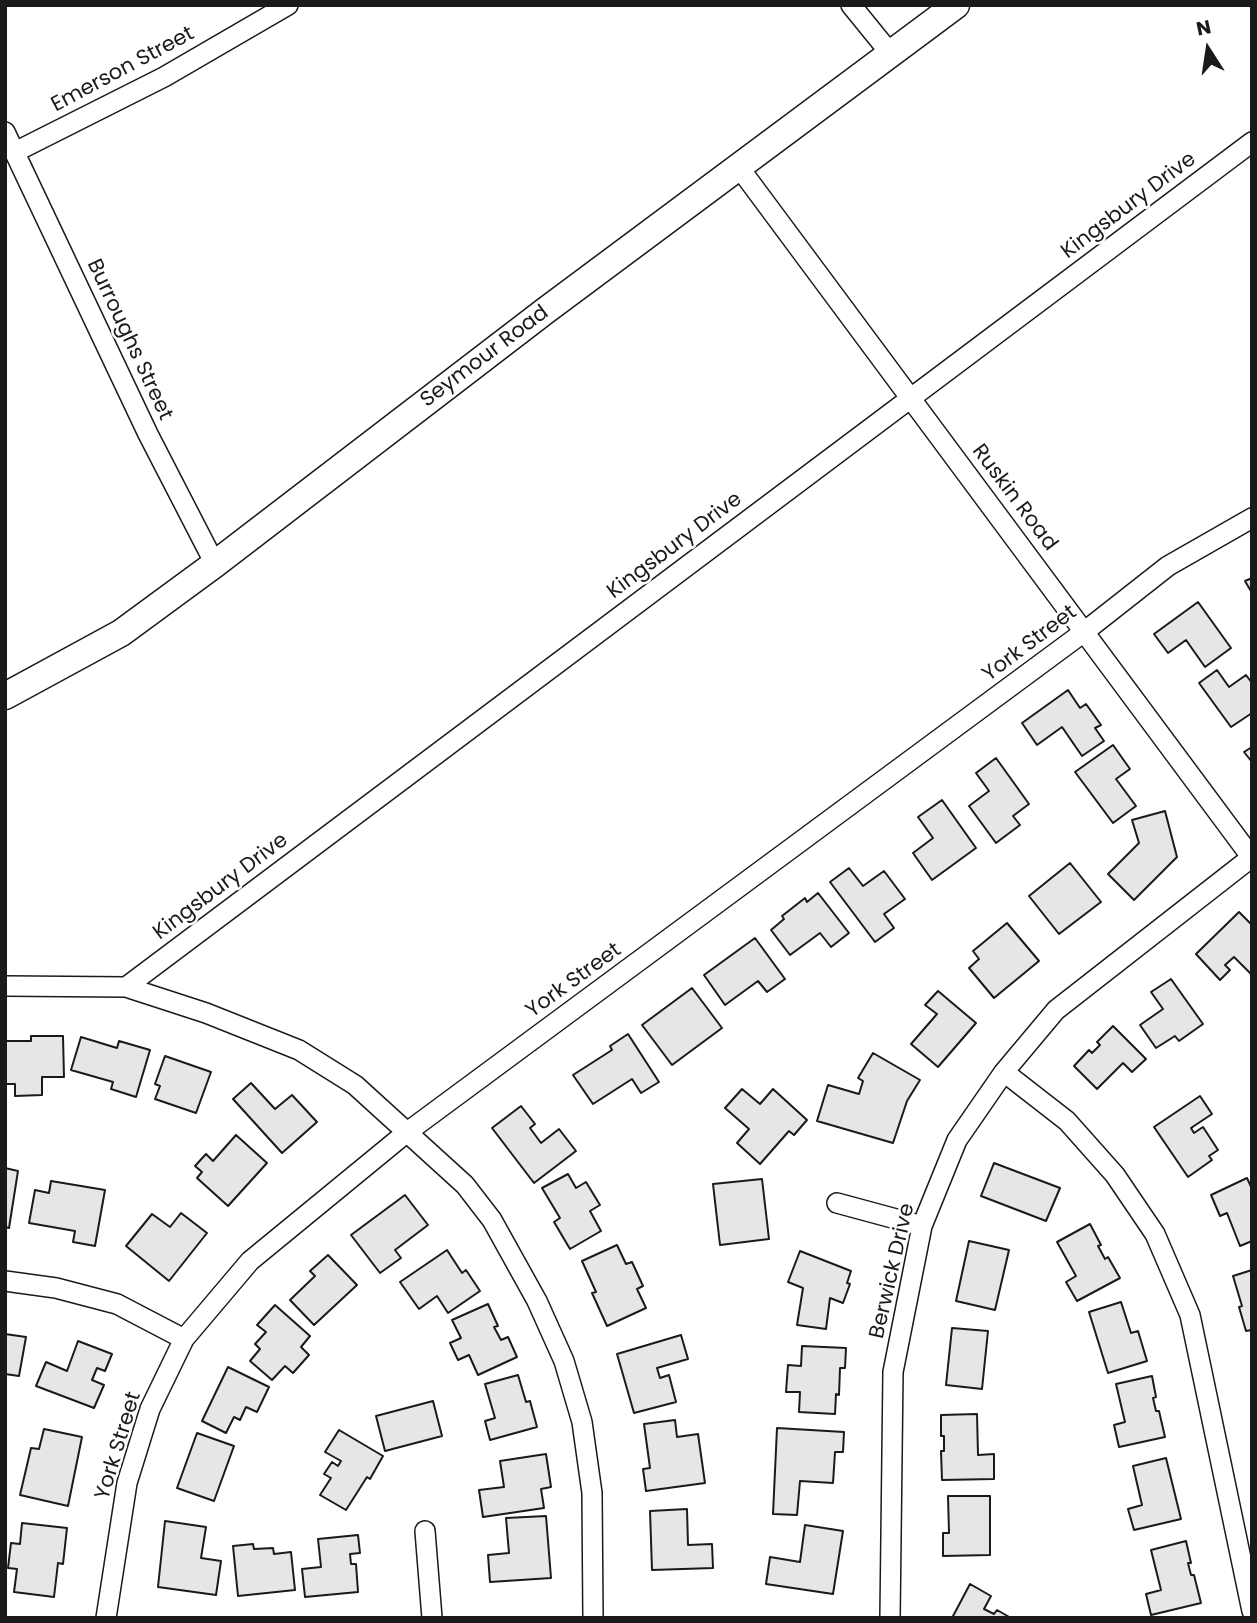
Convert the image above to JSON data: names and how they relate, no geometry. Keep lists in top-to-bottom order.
{
  "streets": {
    "street": [
      "Emerson Street",
      "Kingsbury Drive",
      "Burroughs Street",
      "Seymour Road",
      "Ruskin Road",
      "York Street",
      "Berwick Drive"
    ]
  },
  "crossings": [
    ["Emerson Street", "Burroughs Street"],
    ["Kingsbury Drive", "Ruskin Road"],
    ["Burroughs Street", "Seymour Road"],
    ["Seymour Road", "Ruskin Road"],
    ["Ruskin Road", "York Street"],
    ["Ruskin Road", "Berwick Drive"]
  ],
  "north": "top"
}
